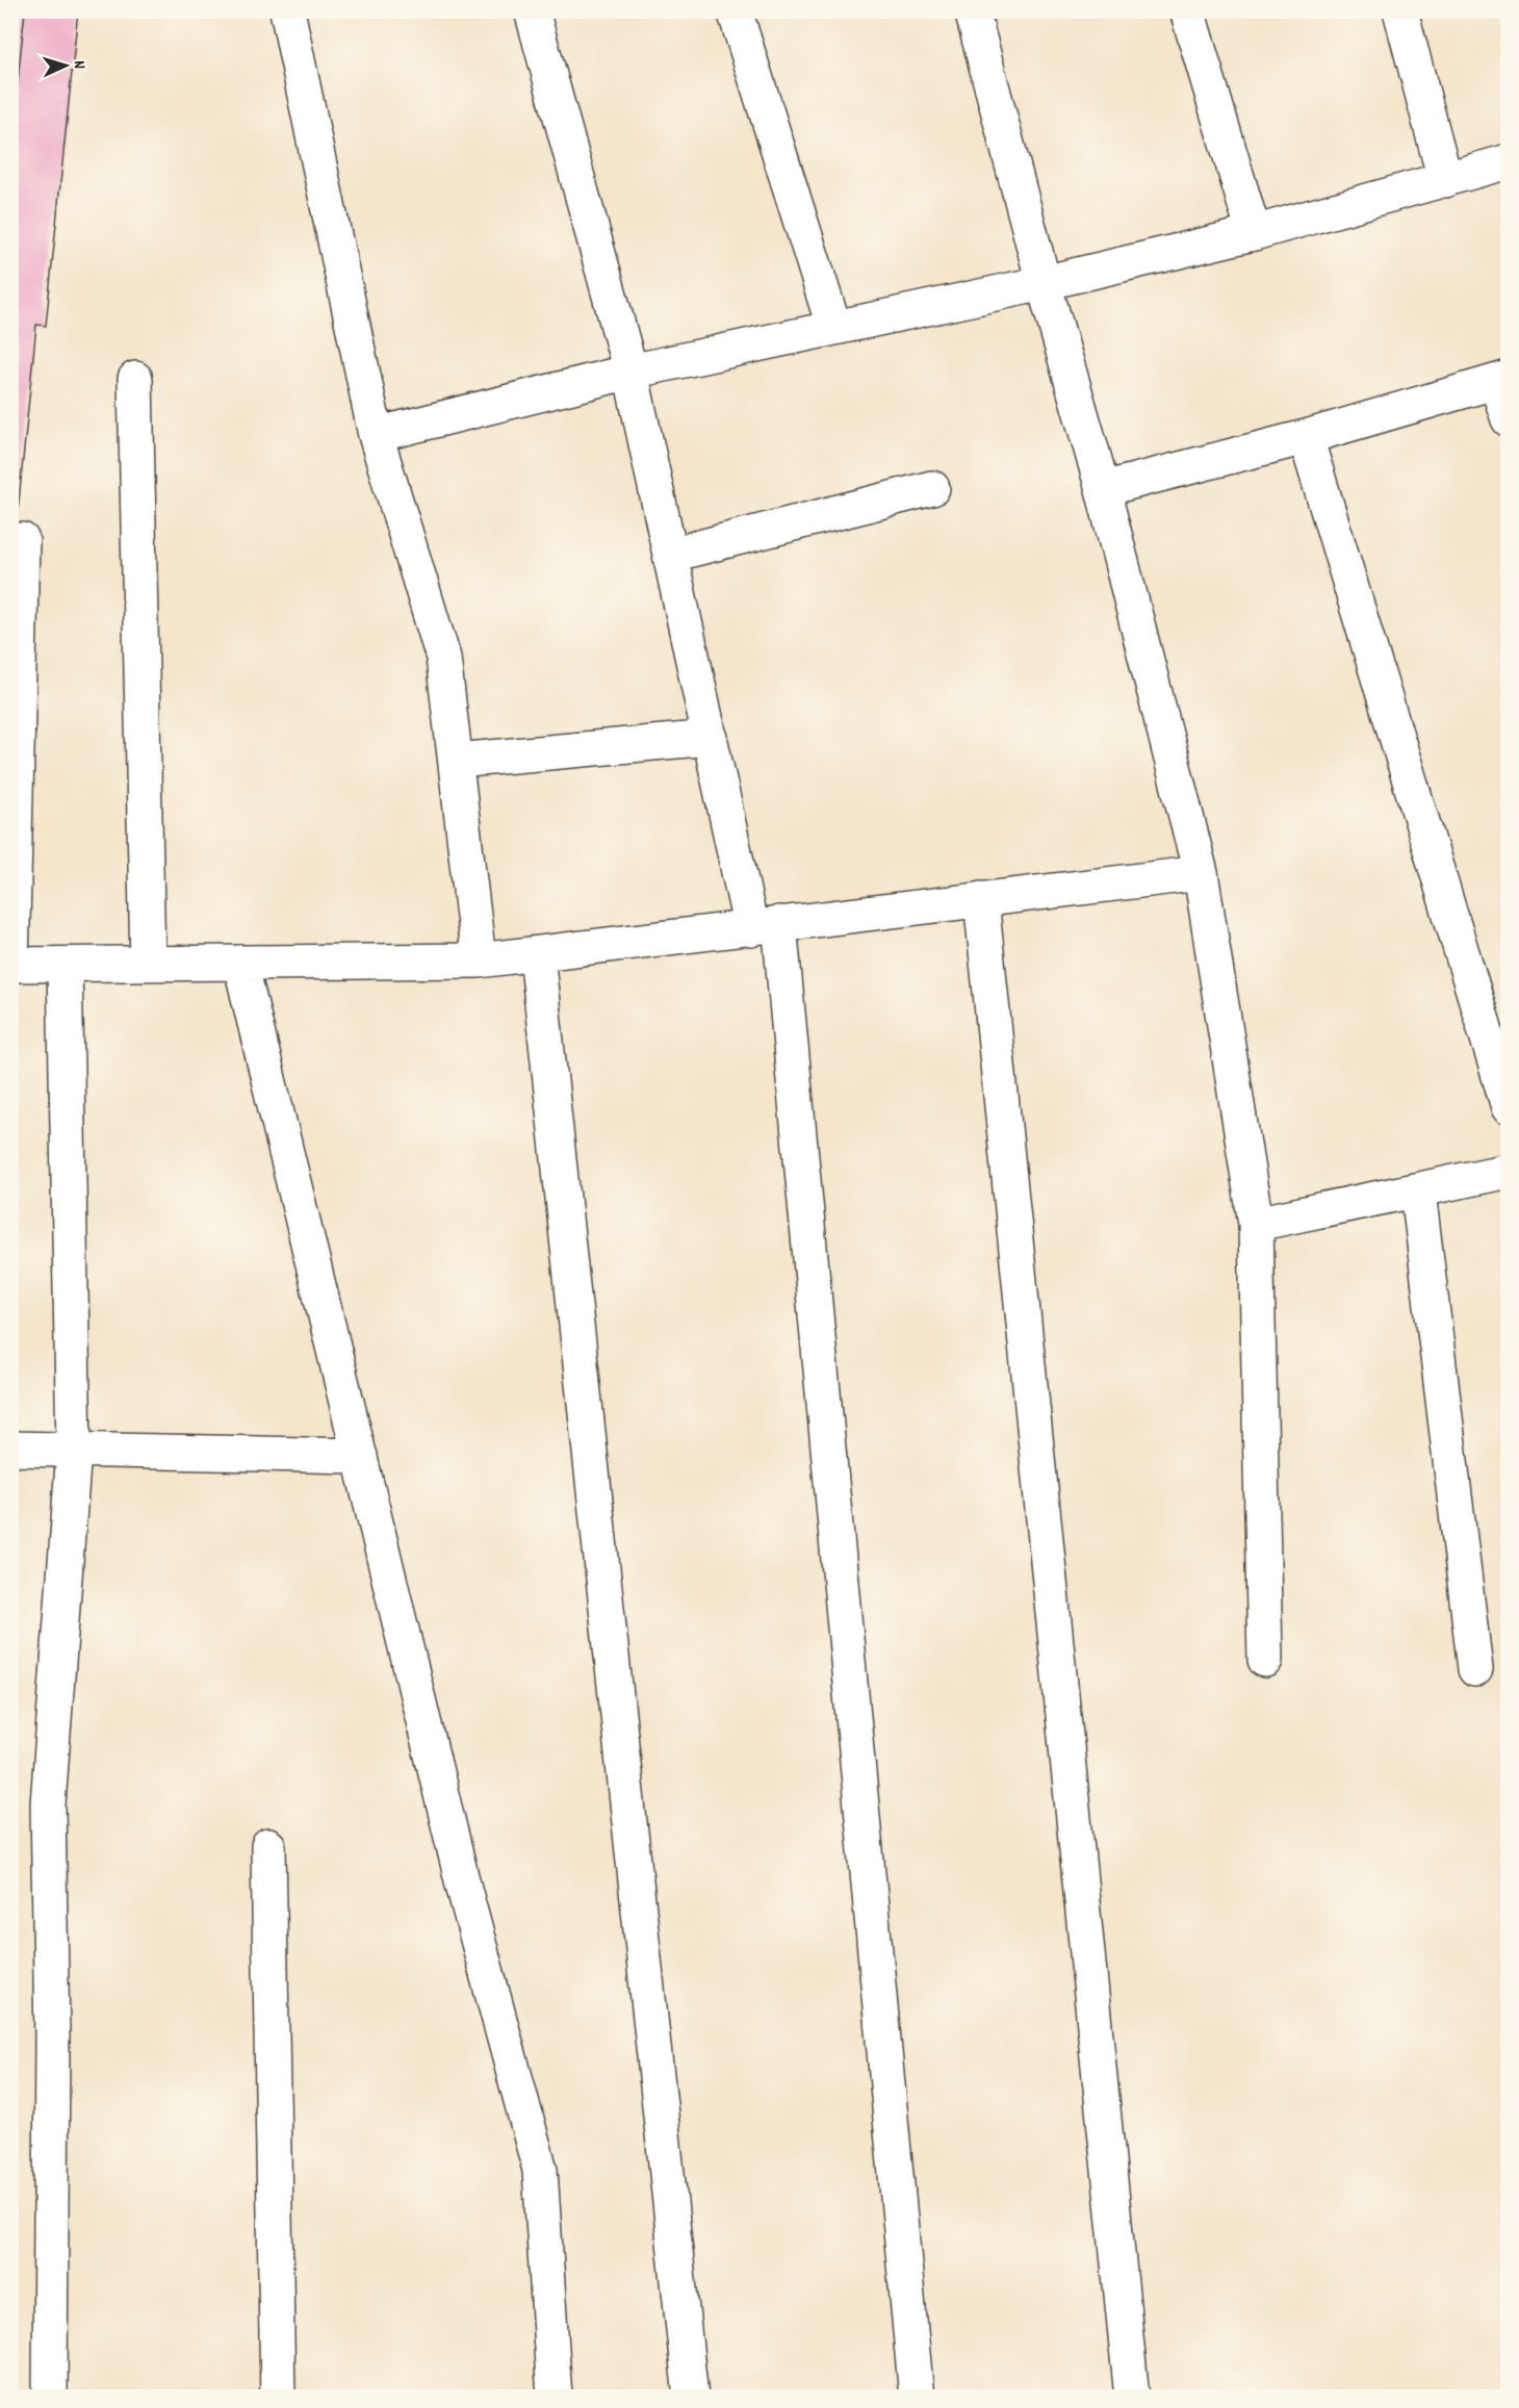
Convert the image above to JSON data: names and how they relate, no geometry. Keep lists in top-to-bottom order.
{
  "north": "right"
}
